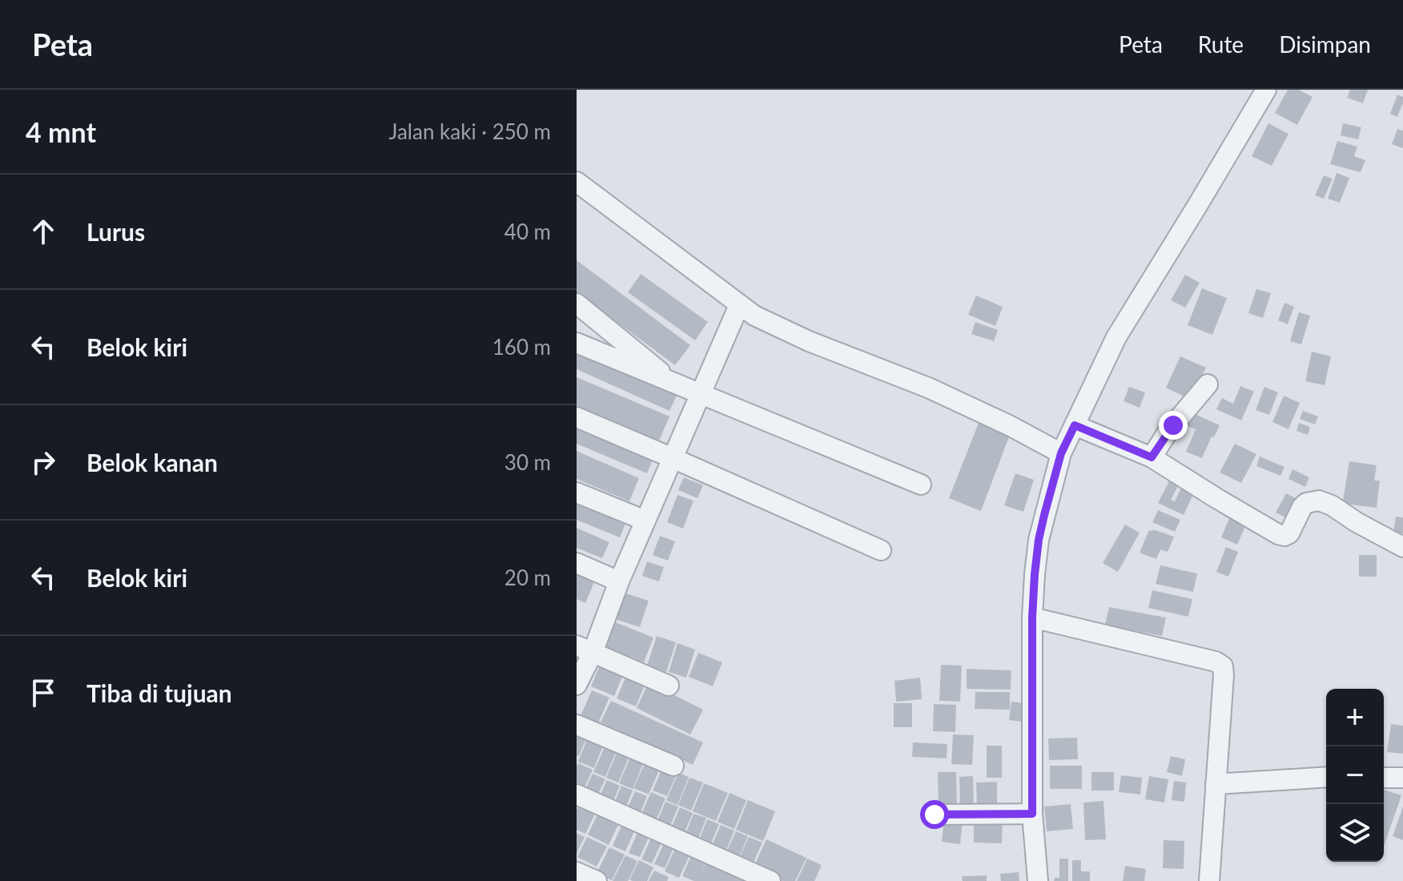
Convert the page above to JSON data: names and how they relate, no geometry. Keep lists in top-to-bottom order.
{
  "page": {
    "header": "Peta",
    "nav": ["Peta", "Rute", "Disimpan"],
    "heading": ["4 mnt", "Jalan kaki · 250 m"],
    "list": [
      ["Lurus", "40 m"],
      ["Belok kiri", "160 m"],
      ["Belok kanan", "30 m"],
      ["Belok kiri", "20 m"],
      "Tiba di tujuan"
    ],
    "map_buttons": ["+", "−"]
  }
}
